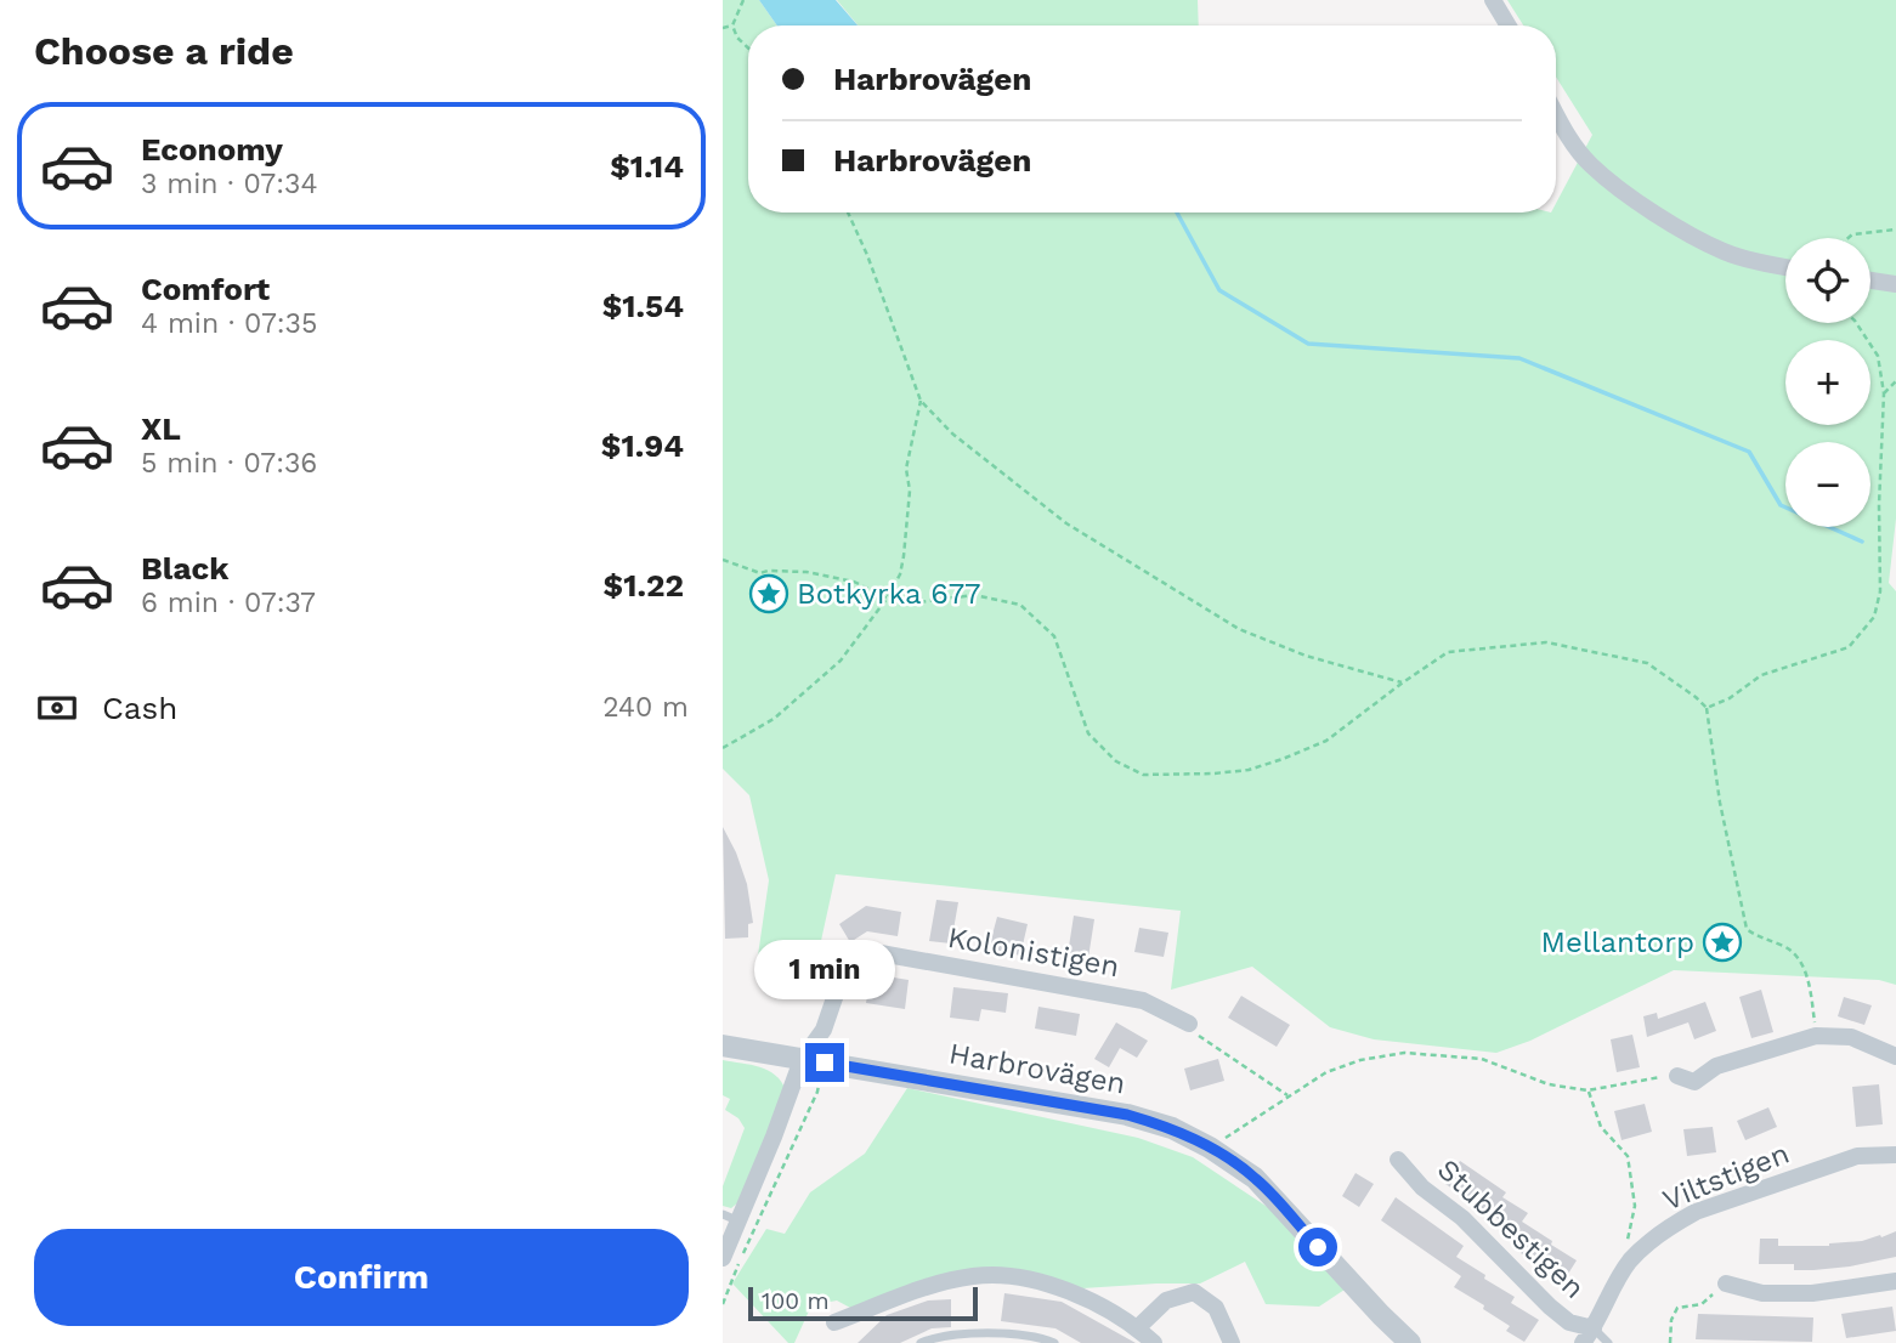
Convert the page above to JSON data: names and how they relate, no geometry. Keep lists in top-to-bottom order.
{
  "streets": {
    "street": [
      "Kolonistigen",
      "Harbrovägen",
      "Viltstigen",
      "Stubbestigen"
    ]
  },
  "crossings": [
    ["Kolonistigen", "Harbrovägen"],
    ["Viltstigen", "Stubbestigen"]
  ],
  "places": {
    "place": ["Botkyrka 677", "Mellantorp"]
  },
  "scale_bar": "100 m",
  "page": {
    "heading": "Choose a ride",
    "banner": ["Harbrovägen", "Harbrovägen"],
    "list": [
      {
        "name": "Economy",
        "note": "3 min · 07:34",
        "value": "$1.14"
      },
      {
        "name": "Comfort",
        "note": "4 min · 07:35",
        "value": "$1.54"
      },
      {
        "name": "XL",
        "note": "5 min · 07:36",
        "value": "$1.94"
      },
      {
        "name": "Black",
        "note": "6 min · 07:37",
        "value": "$1.22"
      }
    ],
    "map_buttons": ["+", "−"],
    "pay": ["Cash", "240 m"],
    "bubble": "1 min",
    "buttons": "Confirm",
    "scale": "100 m"
  }
}
